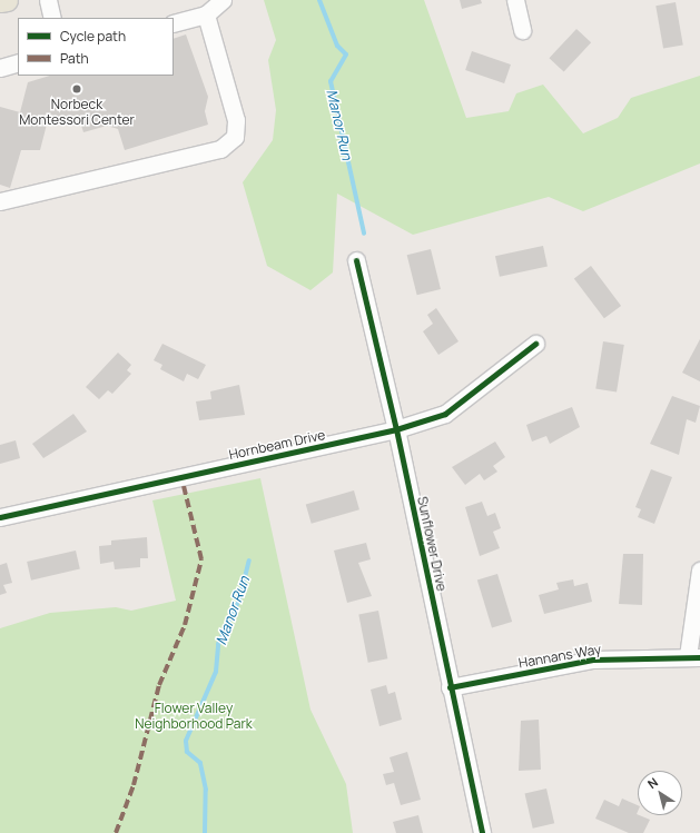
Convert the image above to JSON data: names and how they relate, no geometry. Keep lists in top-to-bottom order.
{
  "streets": {
    "street": ["Hornbeam Drive", "Sunflower Drive", "Hannans Way"]
  },
  "crossings": [
    ["Hornbeam Drive", "Sunflower Drive"],
    ["Sunflower Drive", "Hannans Way"]
  ],
  "water": ["Manor Run"],
  "parks": ["Flower Valley Neighborhood Park"],
  "places": ["Norbeck Montessori Center"],
  "legend": ["Cycle path", "Path"],
  "north": "top left"
}
